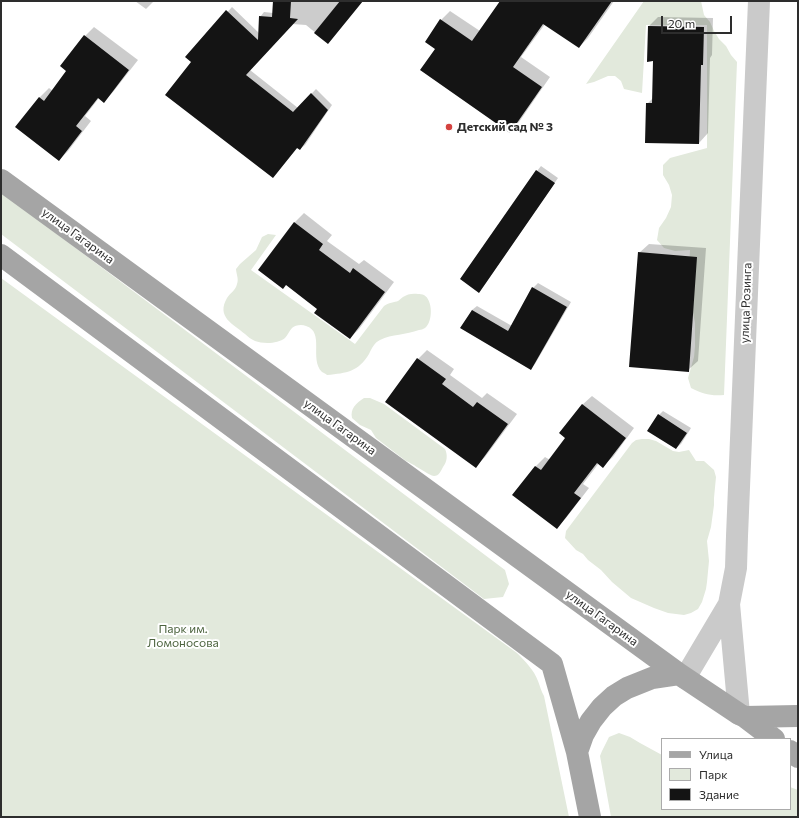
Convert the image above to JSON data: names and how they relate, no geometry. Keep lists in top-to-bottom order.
{
  "streets": {
    "main road": ["улица Гагарина"],
    "street": ["улица Розинга"]
  },
  "parks": ["Парк им. Ломоносова"],
  "places": ["Детский сад № 3"],
  "legend": ["Улица", "Парк", "Здание"],
  "scale_bar": "20 m"
}
